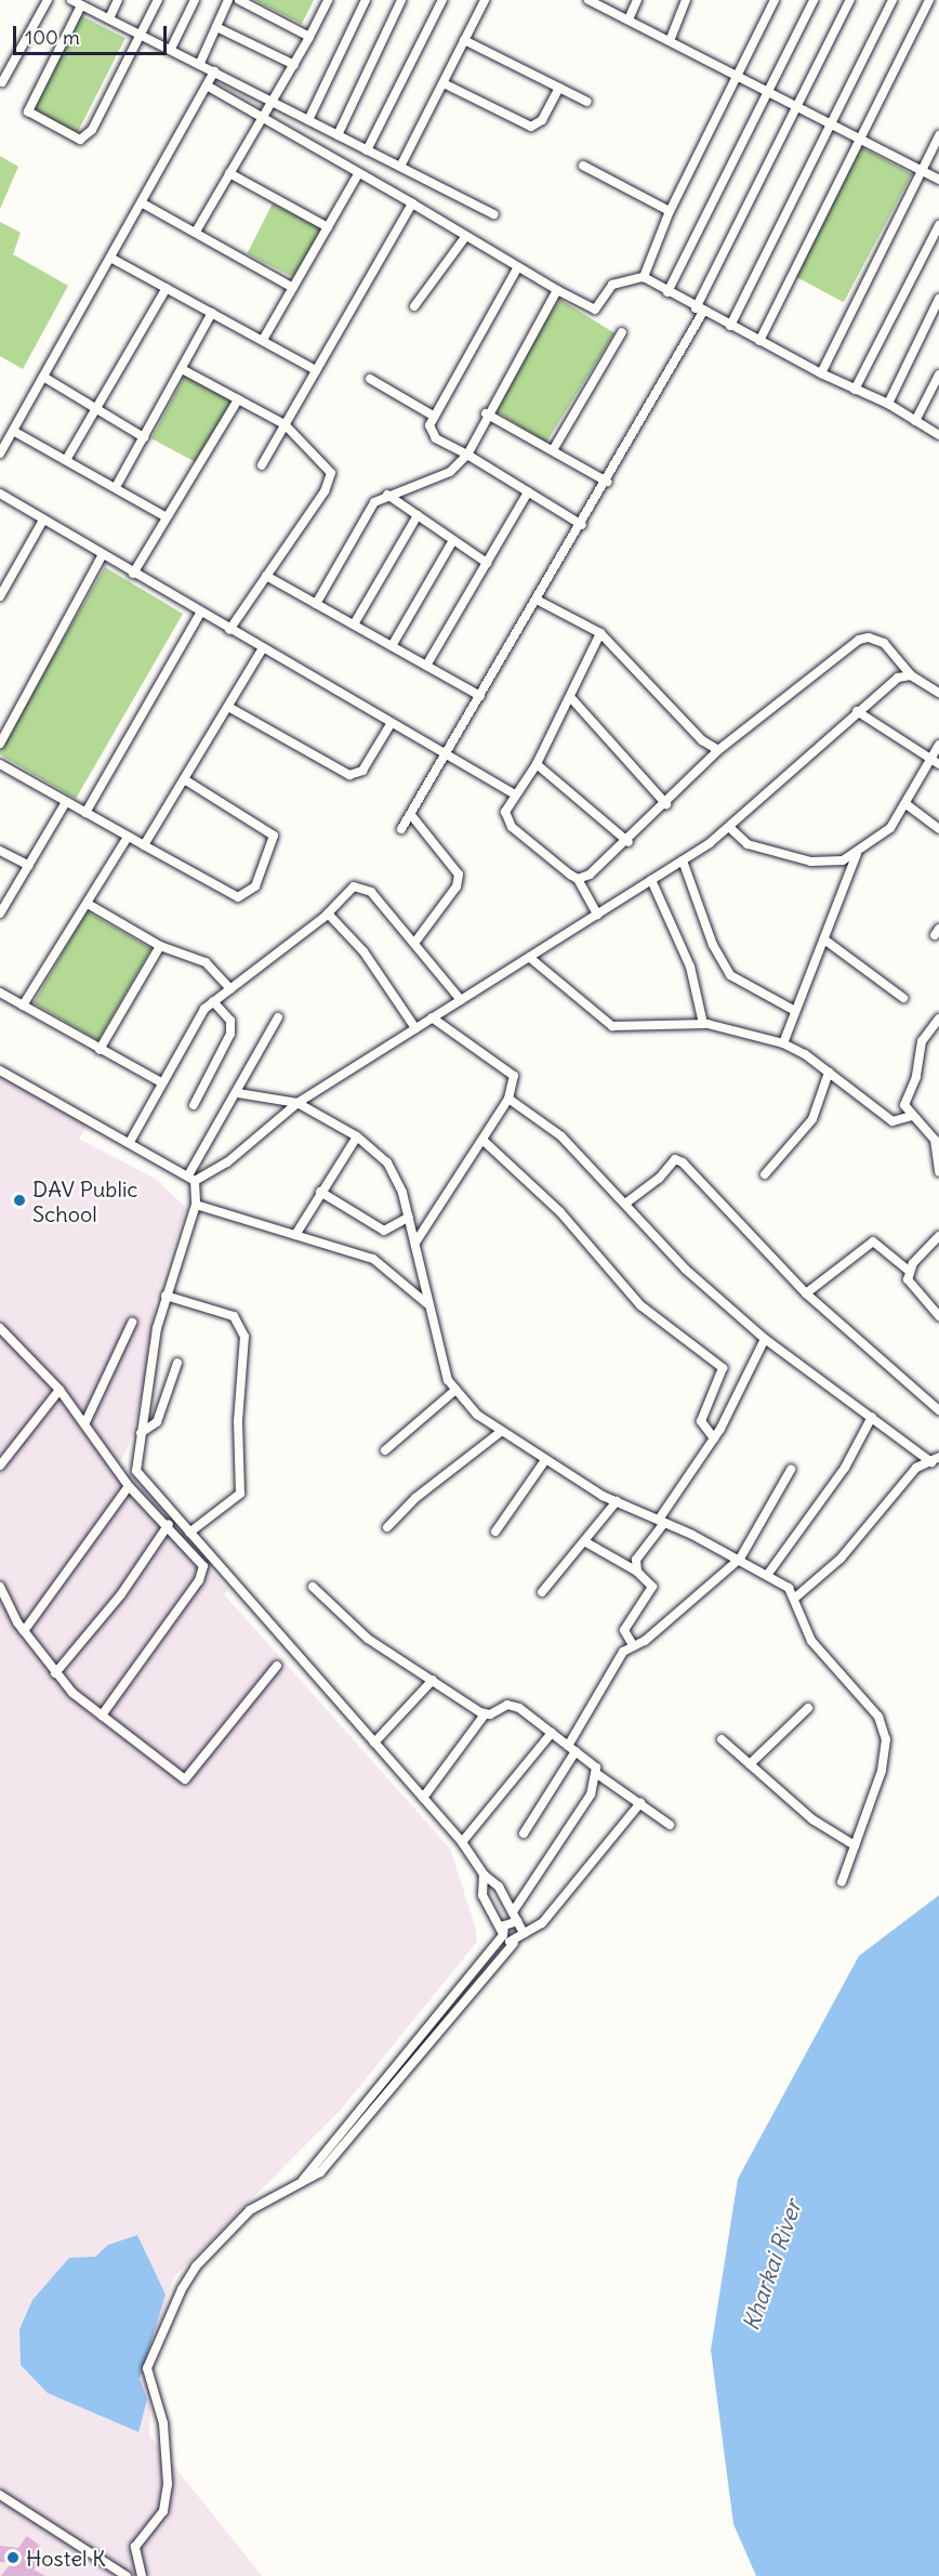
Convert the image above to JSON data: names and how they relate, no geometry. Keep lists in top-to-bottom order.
{
  "water": ["Kharkai River"],
  "places": ["DAV Public School", "Hostel K"],
  "scale_bar": "100 m"
}
